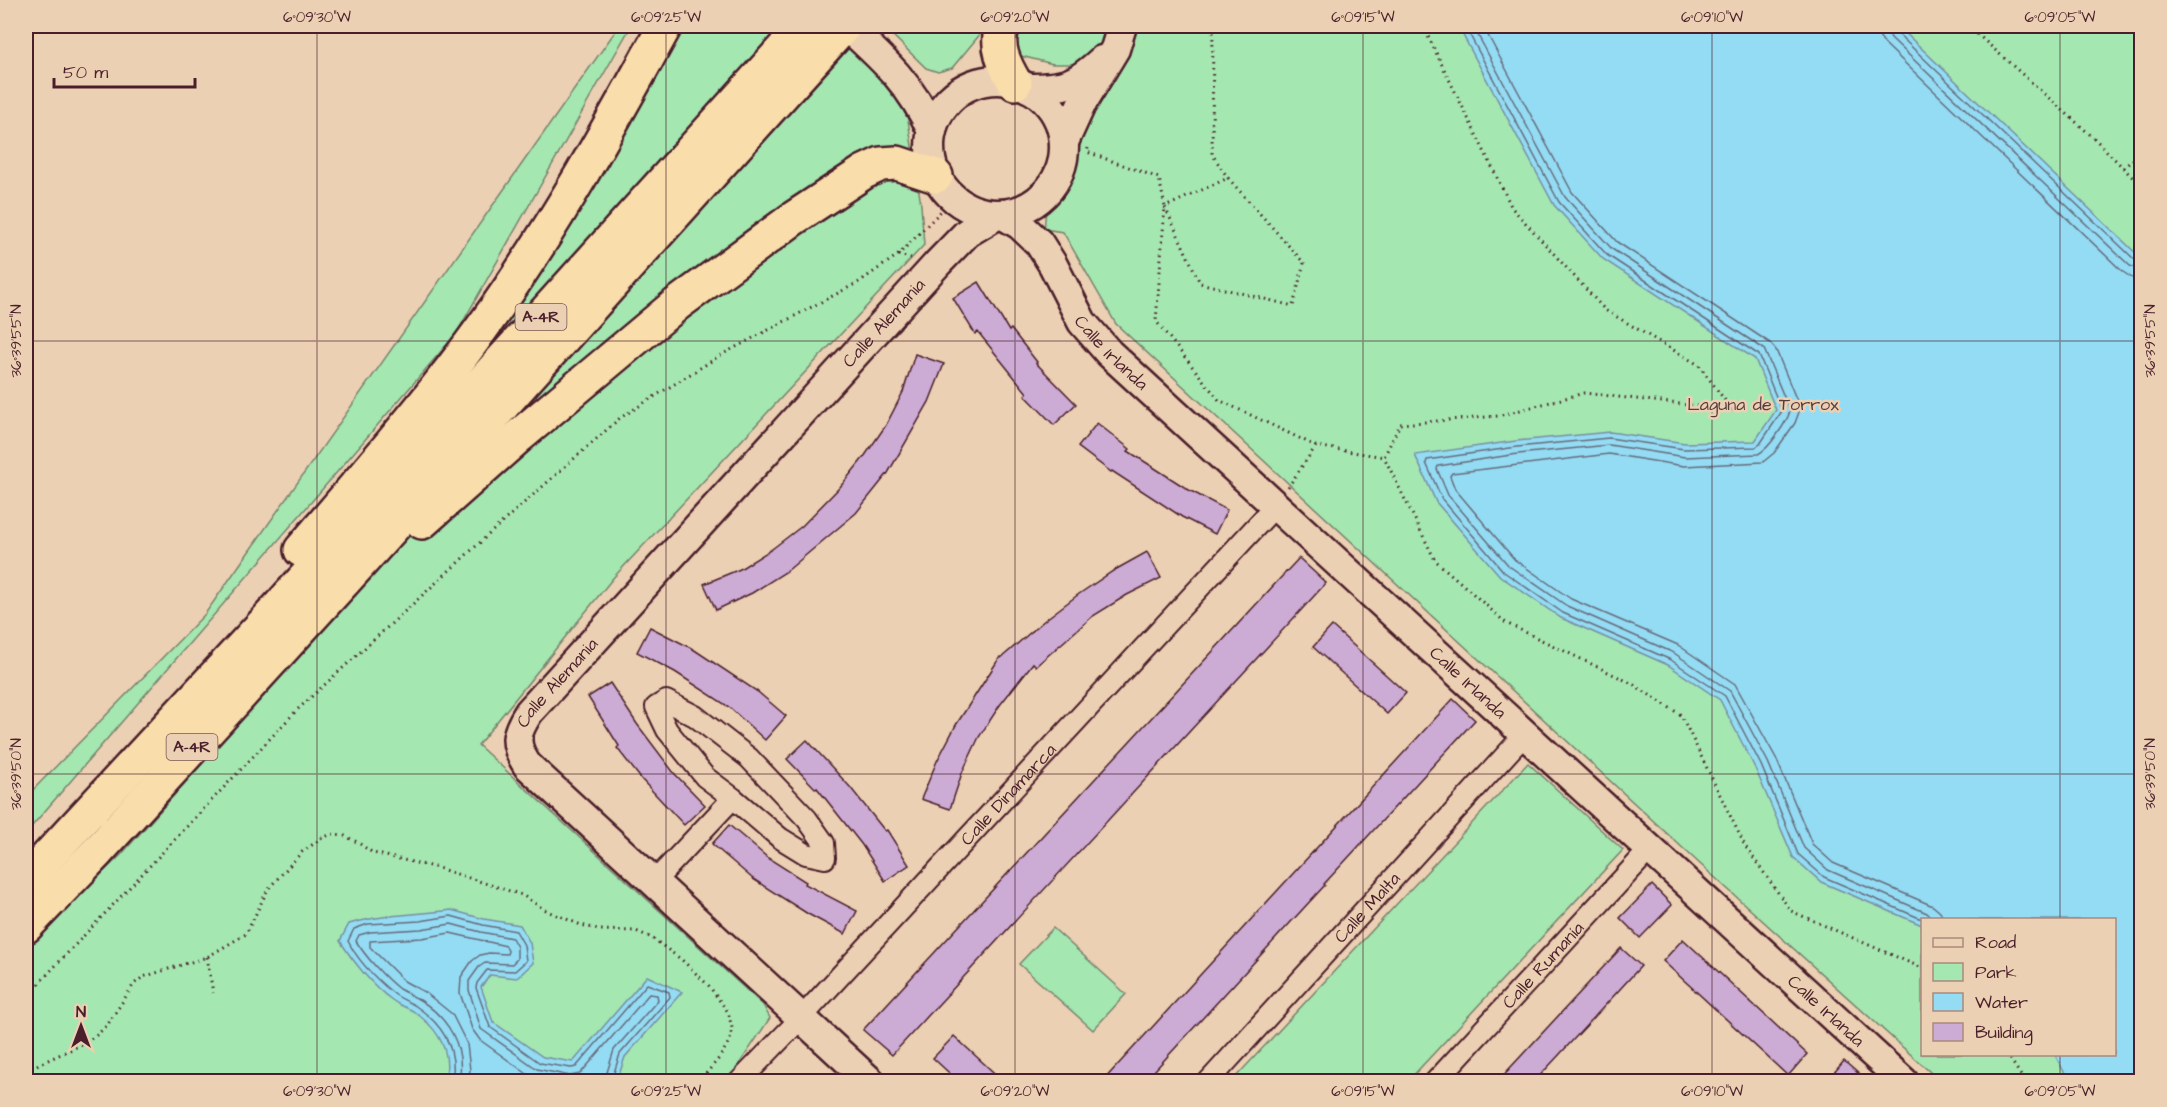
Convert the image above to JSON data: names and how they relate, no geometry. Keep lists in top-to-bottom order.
{
  "streets": {
    "highway": ["A-4R"],
    "street": [
      "Calle Alemania",
      "Calle Irlanda",
      "Calle Dinamarca",
      "Calle Malta",
      "Calle Rumanía"
    ]
  },
  "crossings": [
    ["Calle Alemania", "Calle Irlanda"],
    ["Calle Alemania", "Calle Dinamarca"],
    ["Calle Irlanda", "Calle Dinamarca"],
    ["Calle Irlanda", "Calle Malta"],
    ["Calle Irlanda", "Calle Rumanía"]
  ],
  "parks": ["Laguna de Torrox"],
  "legend": [
    "Road",
    "Park",
    "Water",
    "Building"
  ],
  "scale_bar": "50 m",
  "north": "top",
  "coordinates": [
    "6°09'30\"W",
    "6°09'25\"W",
    "6°09'20\"W",
    "6°09'15\"W",
    "6°09'10\"W",
    "6°09'05\"W",
    "36°39'55\"N",
    "36°39'50\"N"
  ]
}
